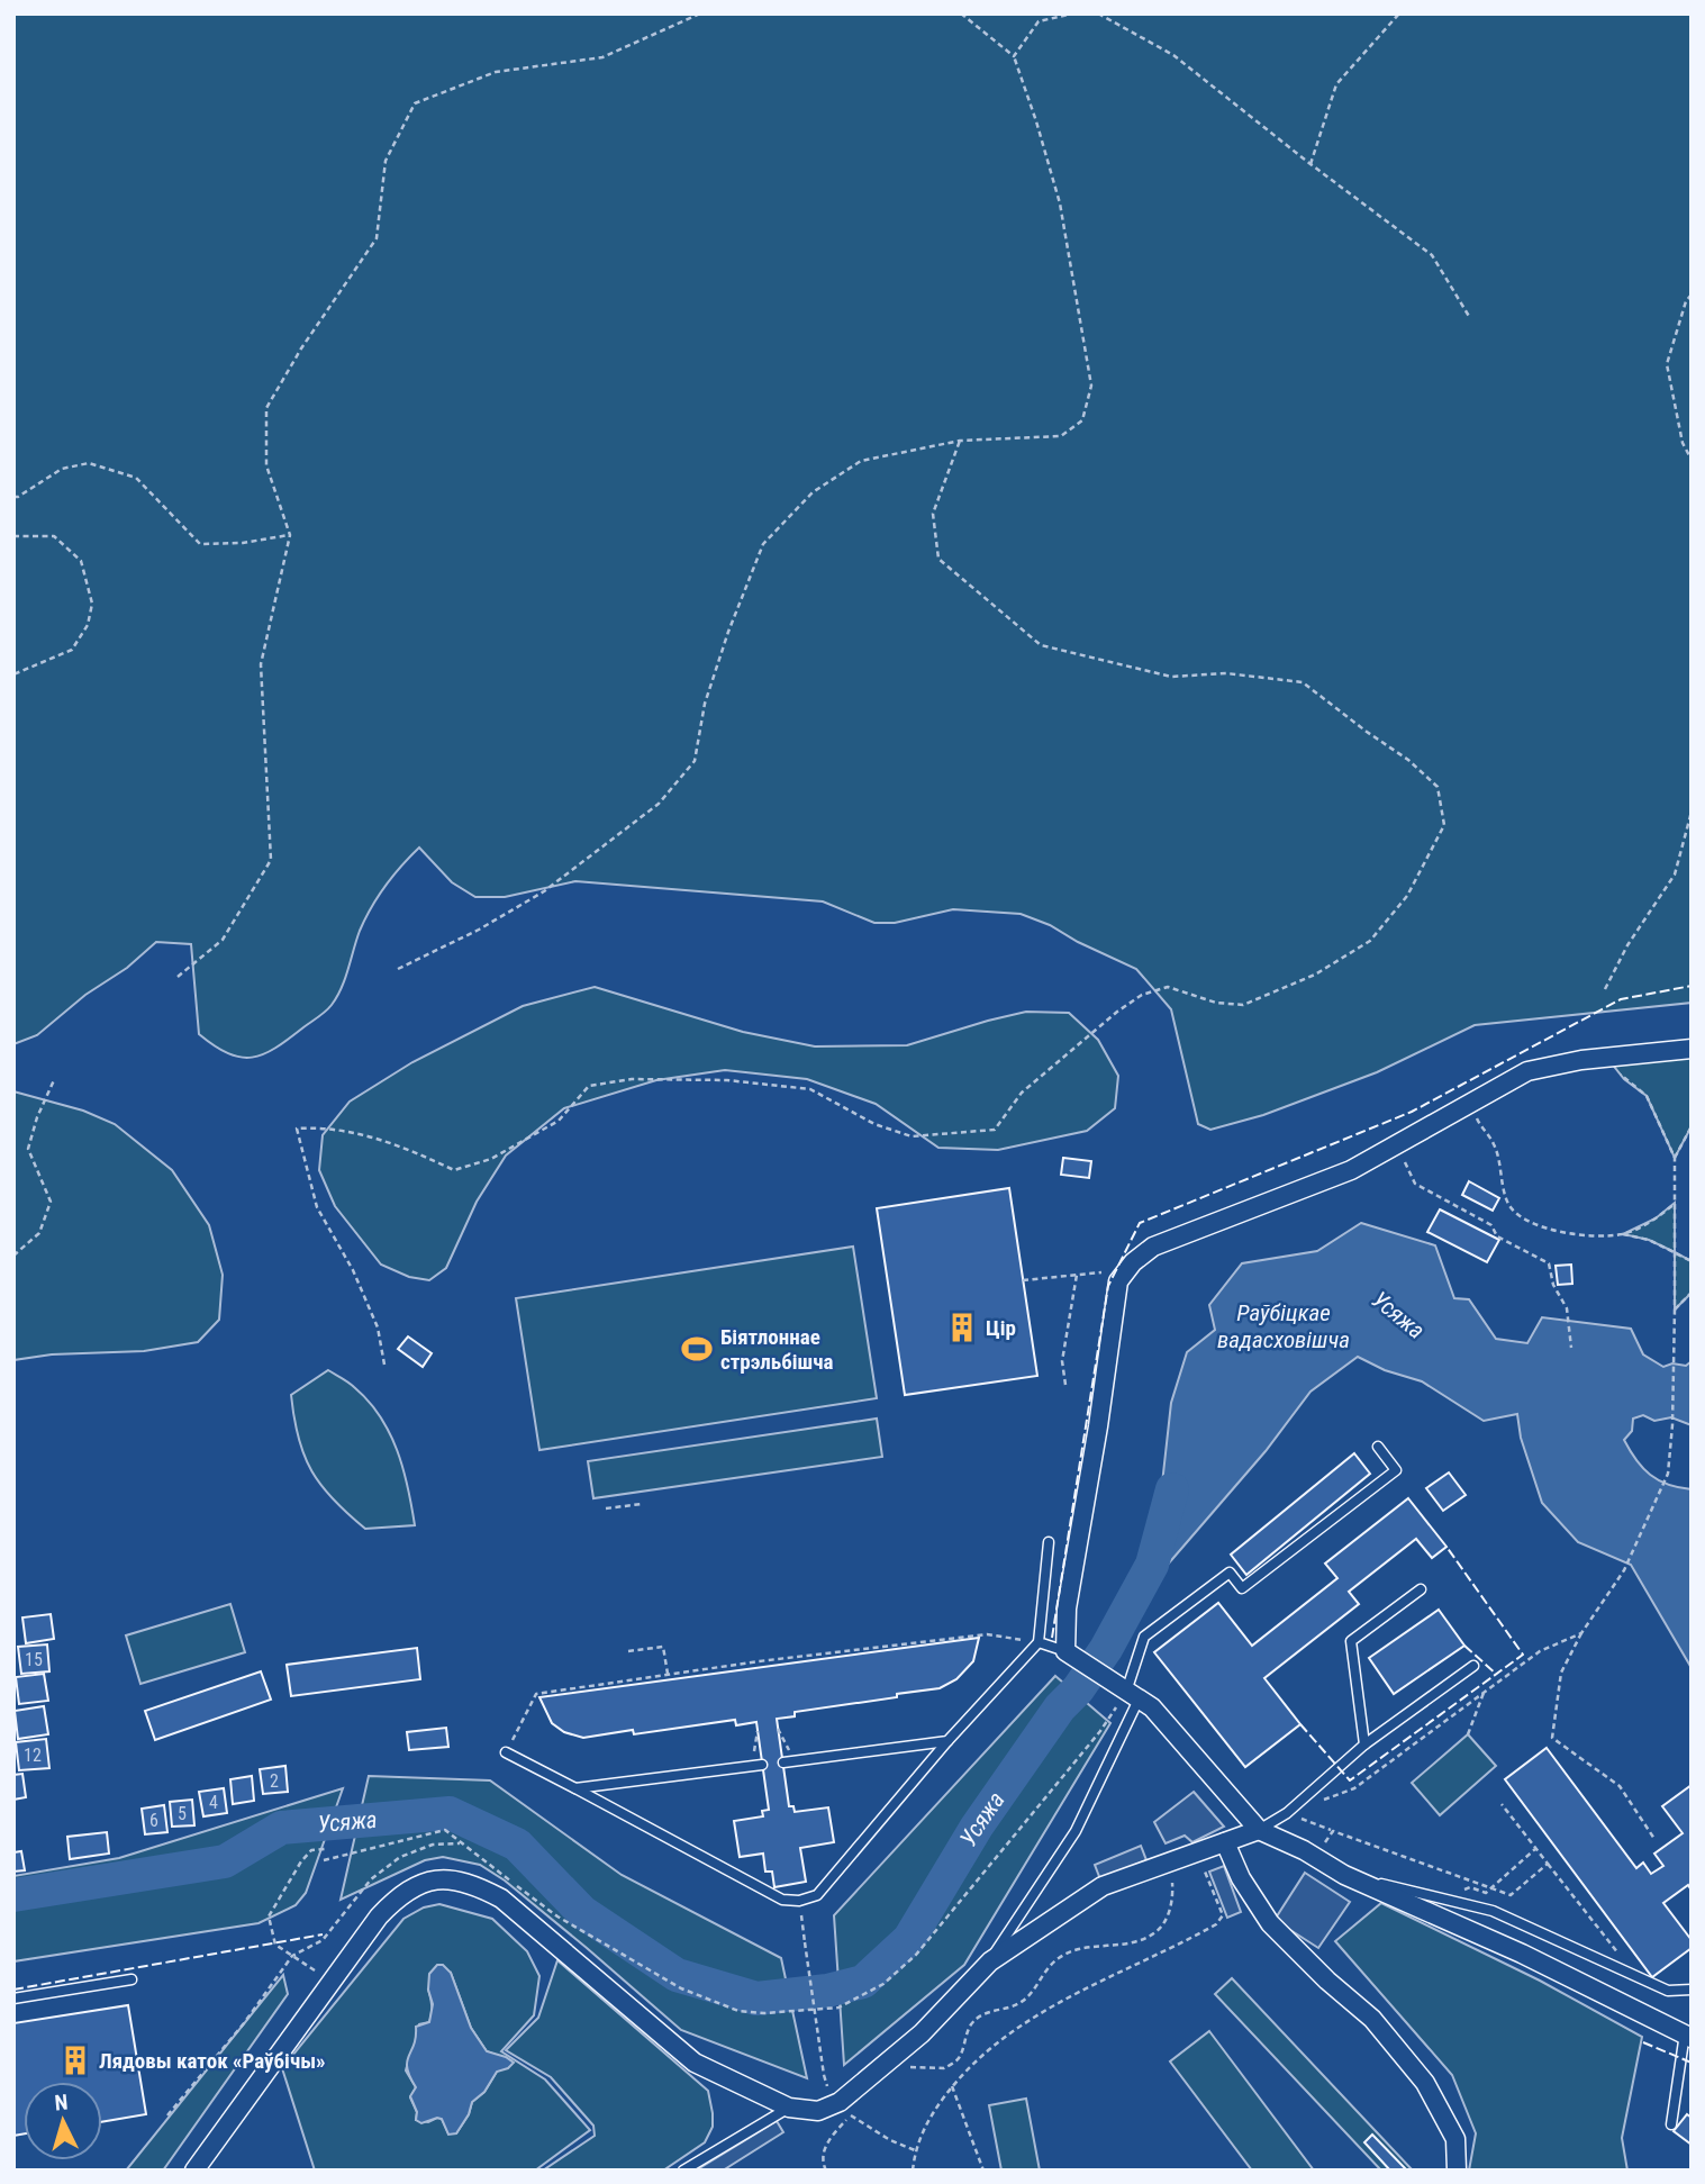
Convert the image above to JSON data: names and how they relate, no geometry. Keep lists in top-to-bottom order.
{
  "water": ["Раўбіцкае вадасховішча", "Усяжа"],
  "places": {
    "building": ["Цір", "Лядовы каток «Раўбічы»"],
    "sports": ["Біятлоннае стрэльбішча"]
  },
  "house_numbers": [
    "15",
    "12",
    "2",
    "4",
    "5",
    "6"
  ],
  "north": "top"
}
